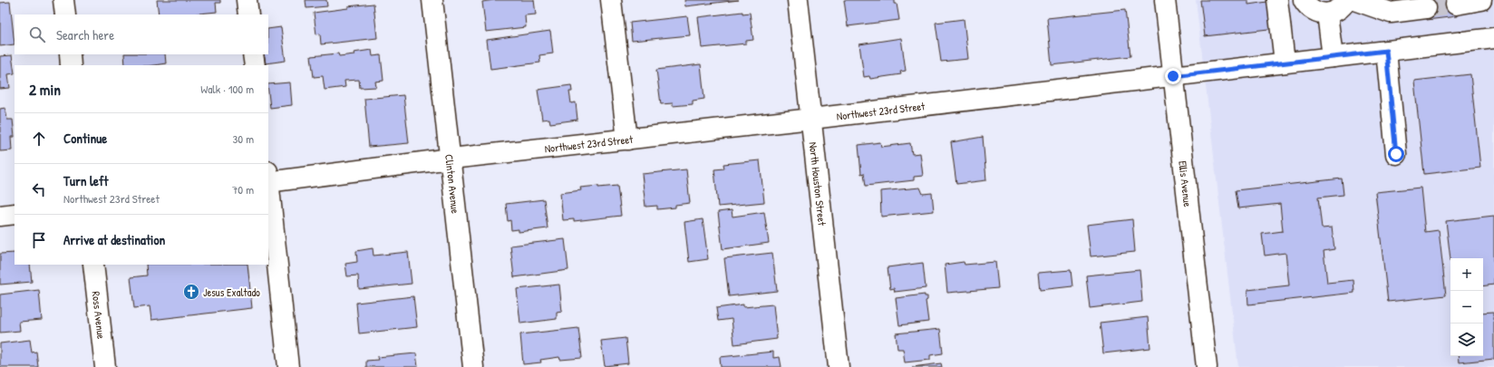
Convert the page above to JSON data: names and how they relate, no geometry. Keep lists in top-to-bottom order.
{
  "streets": {
    "street": [
      "Northwest 23rd Street",
      "Clinton Avenue",
      "North Houston Street",
      "Ellis Avenue",
      "Ross Avenue"
    ]
  },
  "crossings": [
    ["Northwest 23rd Street", "Clinton Avenue"],
    ["Northwest 23rd Street", "North Houston Street"],
    ["Northwest 23rd Street", "Ellis Avenue"]
  ],
  "places": {
    "church": ["Jesus Exaltado"]
  },
  "page": {
    "search": "Search here",
    "heading": ["2 min", "Walk · 100 m"],
    "list": [
      ["Continue", "30 m"],
      ["Turn left", "Northwest 23rd Street", "70 m"],
      "Arrive at destination"
    ],
    "map_buttons": ["+", "−"]
  }
}
